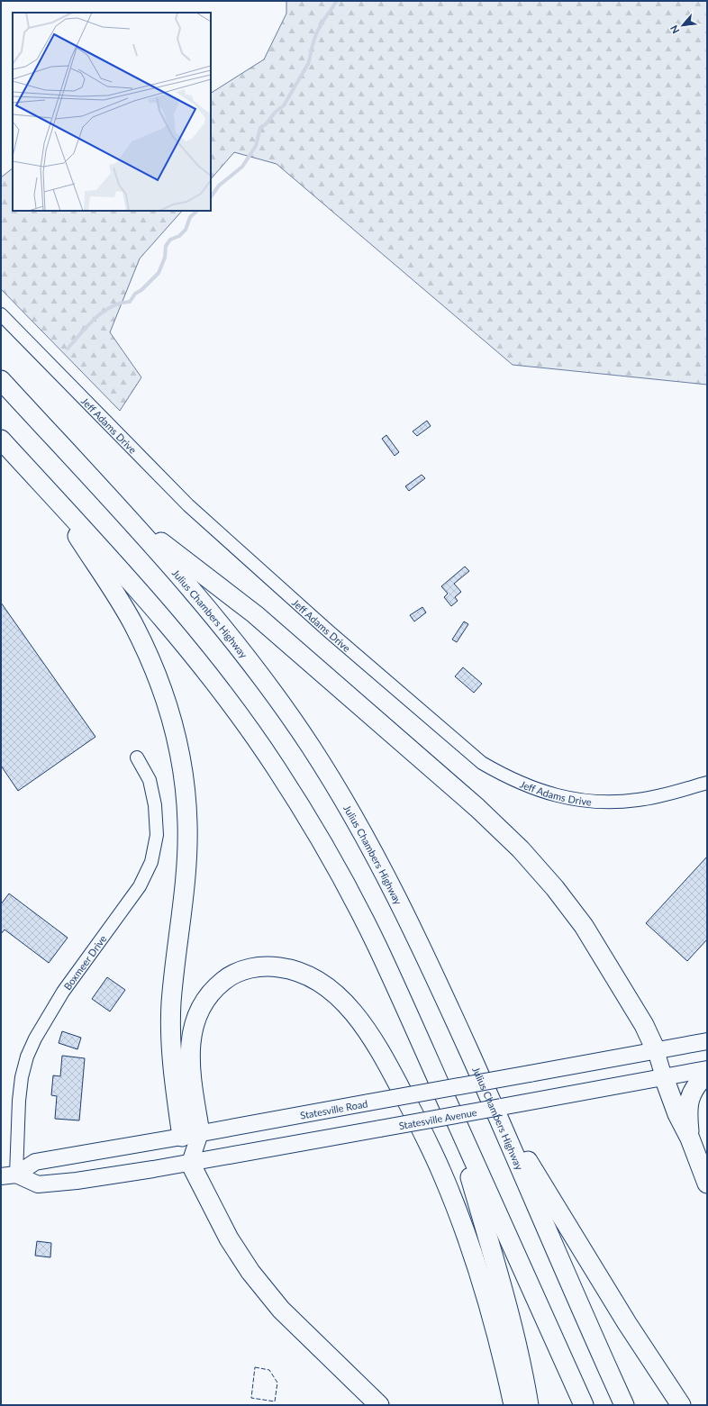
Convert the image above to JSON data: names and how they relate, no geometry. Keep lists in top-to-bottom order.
{
  "streets": {
    "highway": ["Julius Chambers Highway"],
    "main road": ["Statesville Road", "Statesville Avenue"],
    "street": ["Jeff Adams Drive", "Boxmeer Drive"]
  },
  "crossings": [
    ["Boxmeer Drive", "Statesville Road"]
  ],
  "north": "bottom left"
}
